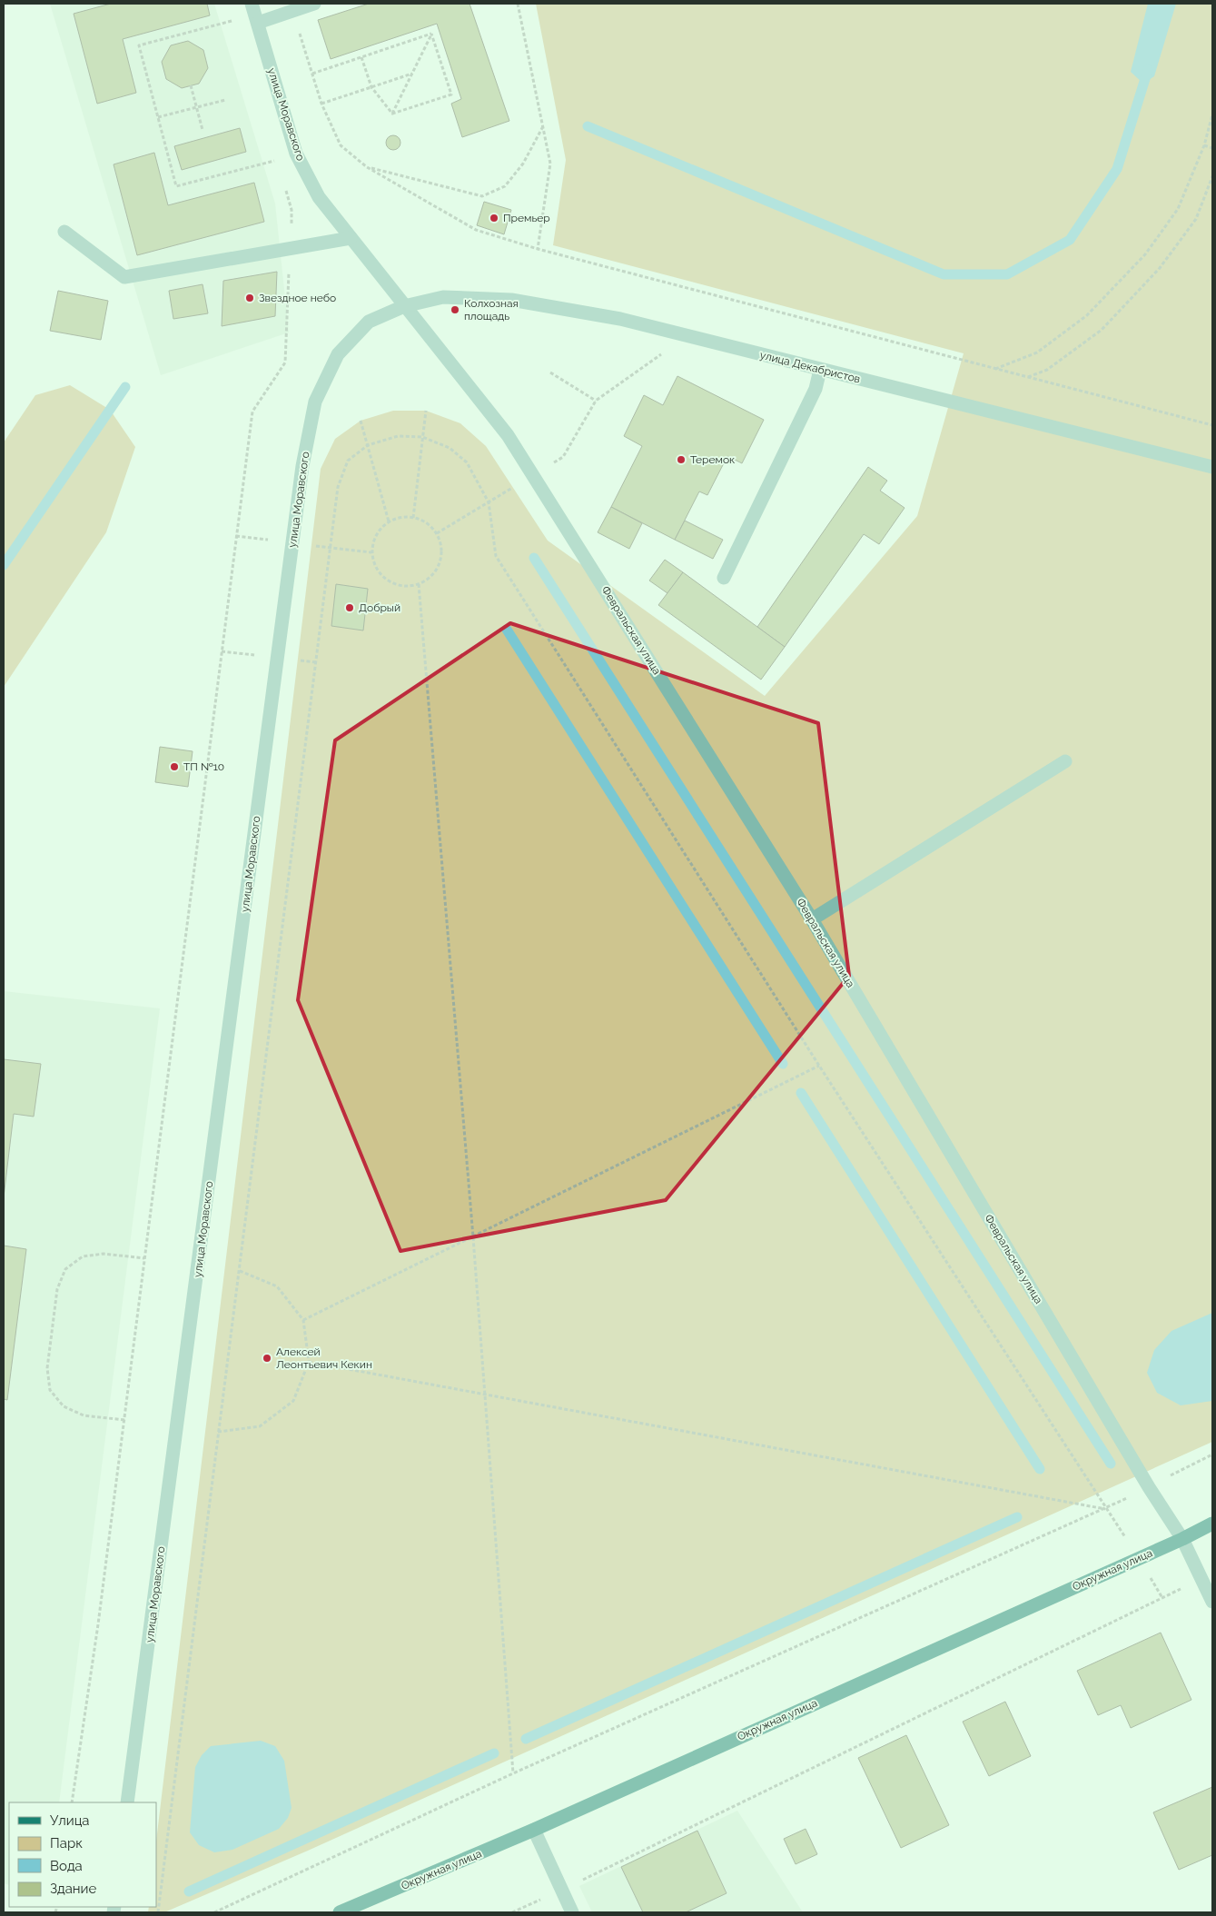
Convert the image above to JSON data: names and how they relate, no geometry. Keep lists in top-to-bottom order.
{
  "streets": {
    "main road": ["Окружная улица"],
    "street": ["улица Моравского", "улица Декабристов", "Февральская улица"]
  },
  "crossings": [
    ["улица Моравского", "улица Декабристов"],
    ["улица Моравского", "Февральская улица"],
    ["улица Декабристов", "Февральская улица"],
    ["Февральская улица", "Окружная улица"]
  ],
  "places": [
    "Премьер",
    "Звездное небо",
    "Колхозная площадь",
    "Теремок",
    "Добрый",
    "ТП №10",
    "Алексей Леонтьевич Кекин"
  ],
  "legend": [
    "Улица",
    "Парк",
    "Вода",
    "Здание"
  ]
}
